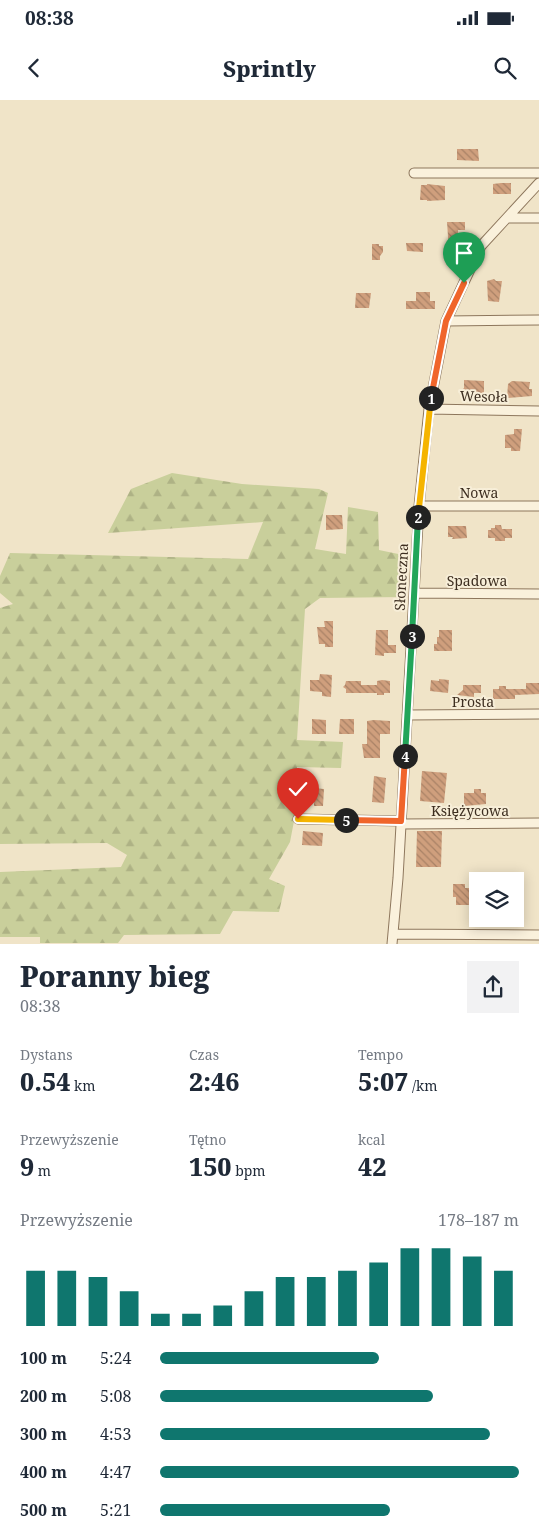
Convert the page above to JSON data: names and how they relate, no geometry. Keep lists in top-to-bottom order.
{
  "streets": {
    "street": [
      "Wesoła",
      "Nowa",
      "Słoneczna",
      "Spadowa",
      "Prosta",
      "Księżycowa"
    ]
  },
  "crossings": [
    ["Wesoła", "Słoneczna"],
    ["Nowa", "Słoneczna"],
    ["Słoneczna", "Spadowa"],
    ["Słoneczna", "Prosta"],
    ["Słoneczna", "Księżycowa"]
  ],
  "page": {
    "status": "08:38",
    "header": "Sprintly",
    "pins": [
      "1",
      "2",
      "3",
      "4",
      "5"
    ],
    "heading": ["Poranny bieg", "08:38"],
    "stats": [
      ["Dystans", "0.54 km"],
      ["Czas", "2:46"],
      ["Tempo", "5:07 /km"],
      ["Przewyższenie", "9 m"],
      ["Tętno", "150 bpm"],
      ["kcal", "42"]
    ],
    "chart": ["Przewyższenie", "178–187 m"],
    "list": [
      {
        "name": "100 m",
        "note": "5:24"
      },
      {
        "name": "200 m",
        "note": "5:08"
      },
      {
        "name": "300 m",
        "note": "4:53"
      },
      {
        "name": "400 m",
        "note": "4:47"
      },
      {
        "name": "500 m",
        "note": "5:21"
      }
    ]
  }
}
